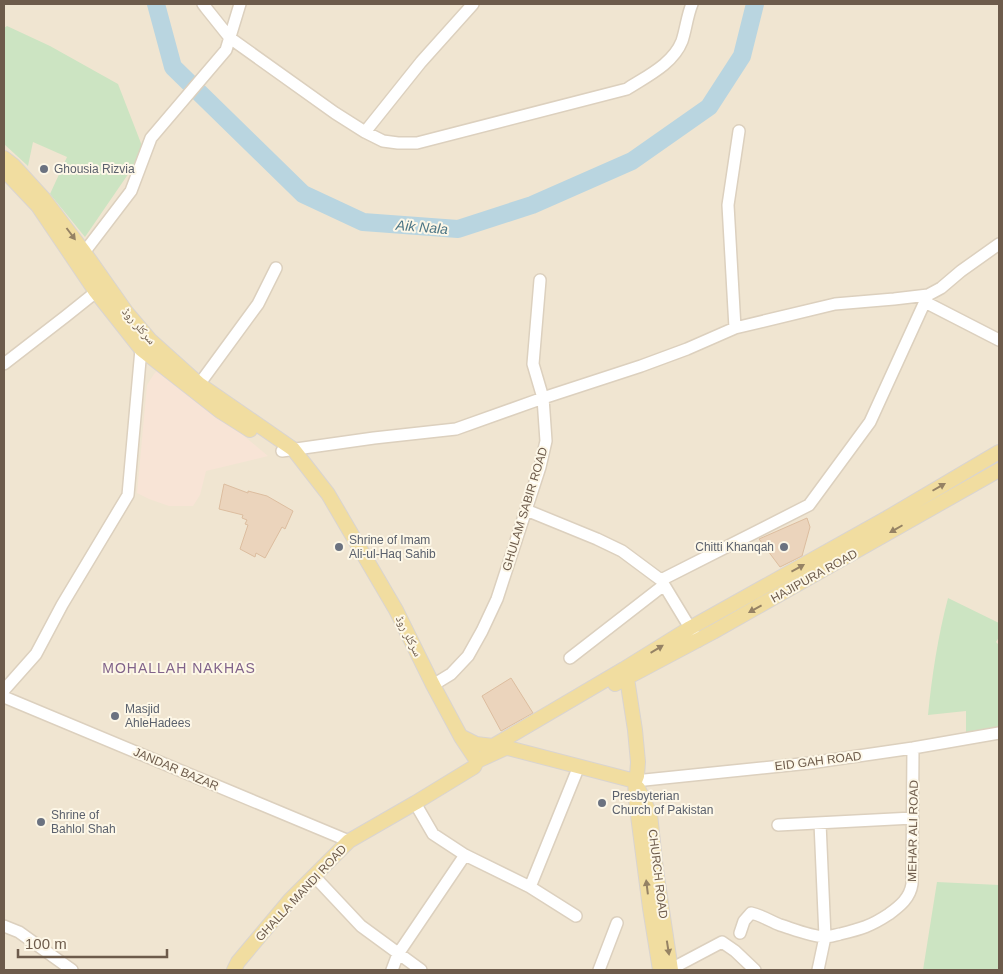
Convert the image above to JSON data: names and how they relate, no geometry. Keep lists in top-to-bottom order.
{
  "streets": {
    "main road": [
      "سرکلر روڈ",
      "HAJIPURA ROAD",
      "CHURCH ROAD",
      "GHALLA MANDI ROAD"
    ],
    "street": [
      "GHULAM SABIR ROAD",
      "EID GAH ROAD",
      "JANDAR BAZAR",
      "MEHAR ALI ROAD"
    ]
  },
  "crossings": [
    ["سرکلر روڈ", "GHULAM SABIR ROAD"],
    ["سرکلر روڈ", "GHALLA MANDI ROAD"],
    ["HAJIPURA ROAD", "GHALLA MANDI ROAD"],
    ["EID GAH ROAD", "MEHAR ALI ROAD"],
    ["EID GAH ROAD", "CHURCH ROAD"],
    ["JANDAR BAZAR", "GHALLA MANDI ROAD"]
  ],
  "districts": ["MOHALLAH NAKHAS"],
  "water": ["Aik Nala"],
  "places": [
    "Ghousia Rizvia",
    "Shrine of Imam Ali-ul-Haq Sahib",
    "Chitti Khanqah",
    "Masjid AhleHadees",
    "Presbyterian Church of Pakistan",
    "Shrine of Bahlol Shah"
  ],
  "scale_bar": "100 m"
}
